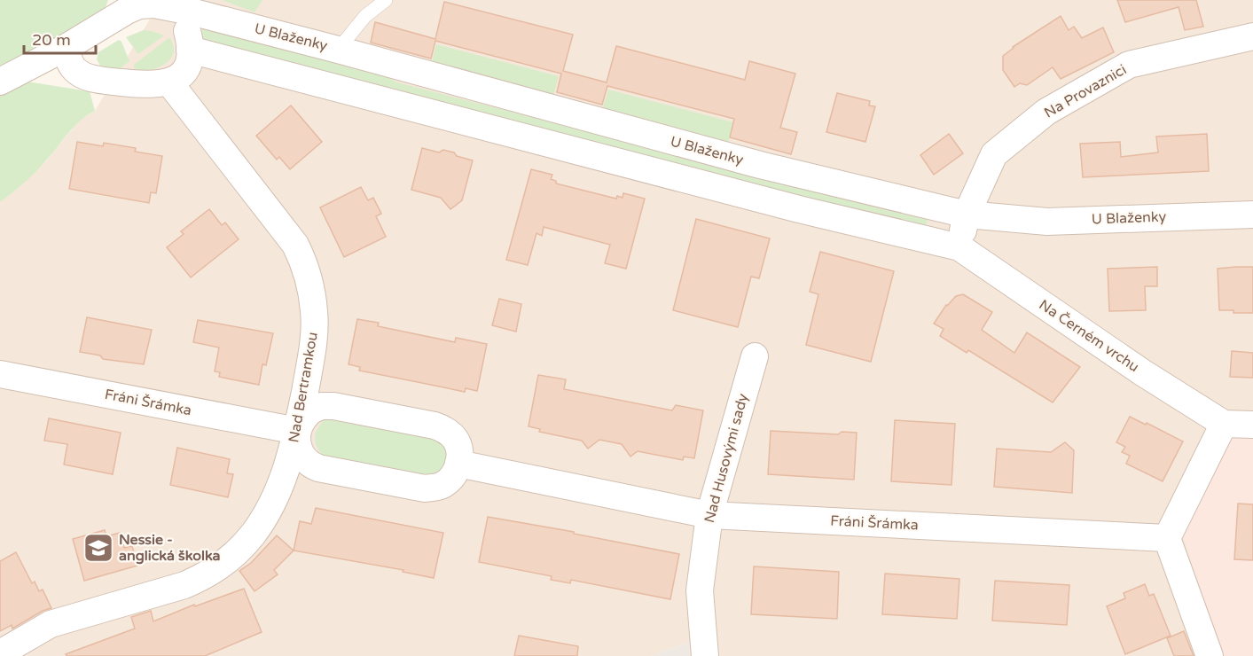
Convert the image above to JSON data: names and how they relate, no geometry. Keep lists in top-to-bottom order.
{
  "streets": {
    "street": [
      "U Blaženky",
      "Na Provaznici",
      "Na Černém vrchu",
      "Nad Bertramkou",
      "Fráni Šrámka",
      "Nad Husovými sady"
    ]
  },
  "crossings": [
    ["U Blaženky", "Na Provaznici"],
    ["Nad Bertramkou", "Fráni Šrámka"],
    ["Fráni Šrámka", "Nad Husovými sady"]
  ],
  "places": {
    "school or university": ["Nessie - anglická školka"]
  },
  "scale_bar": "20 m"
}
